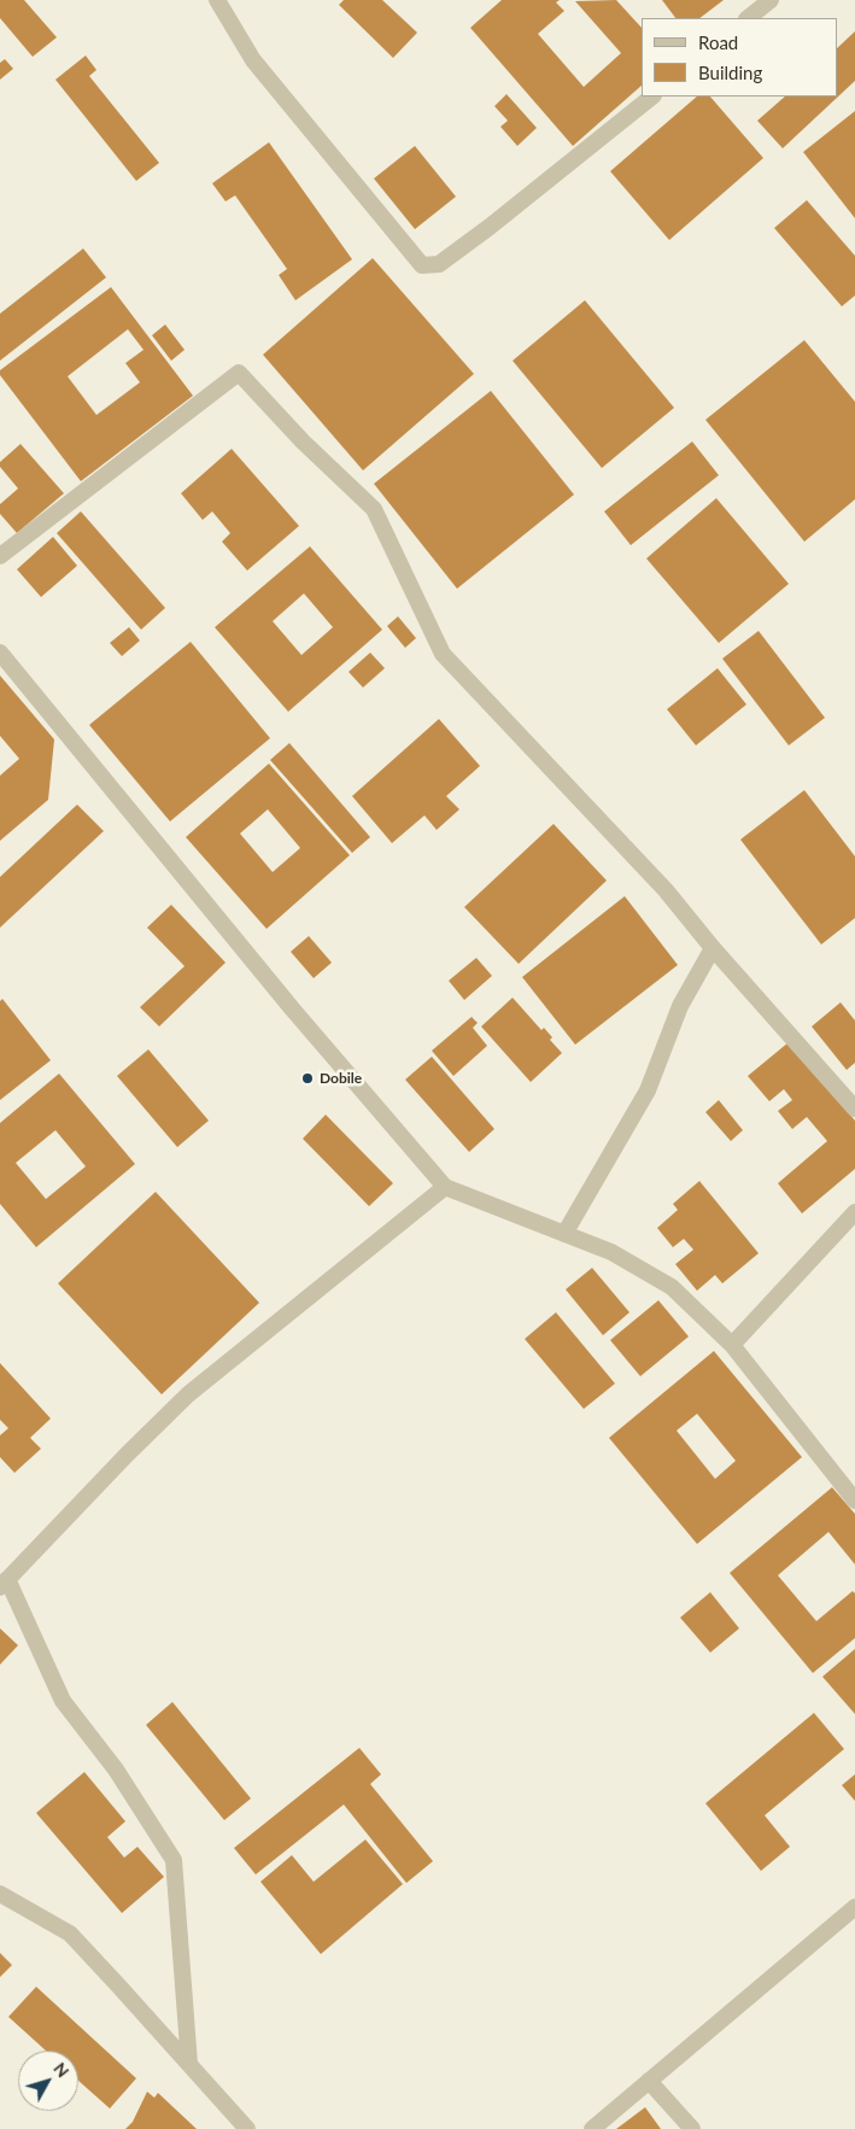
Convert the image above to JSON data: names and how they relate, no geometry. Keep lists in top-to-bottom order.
{
  "places": ["Dobile"],
  "legend": ["Road", "Building"],
  "north": "top right"
}
